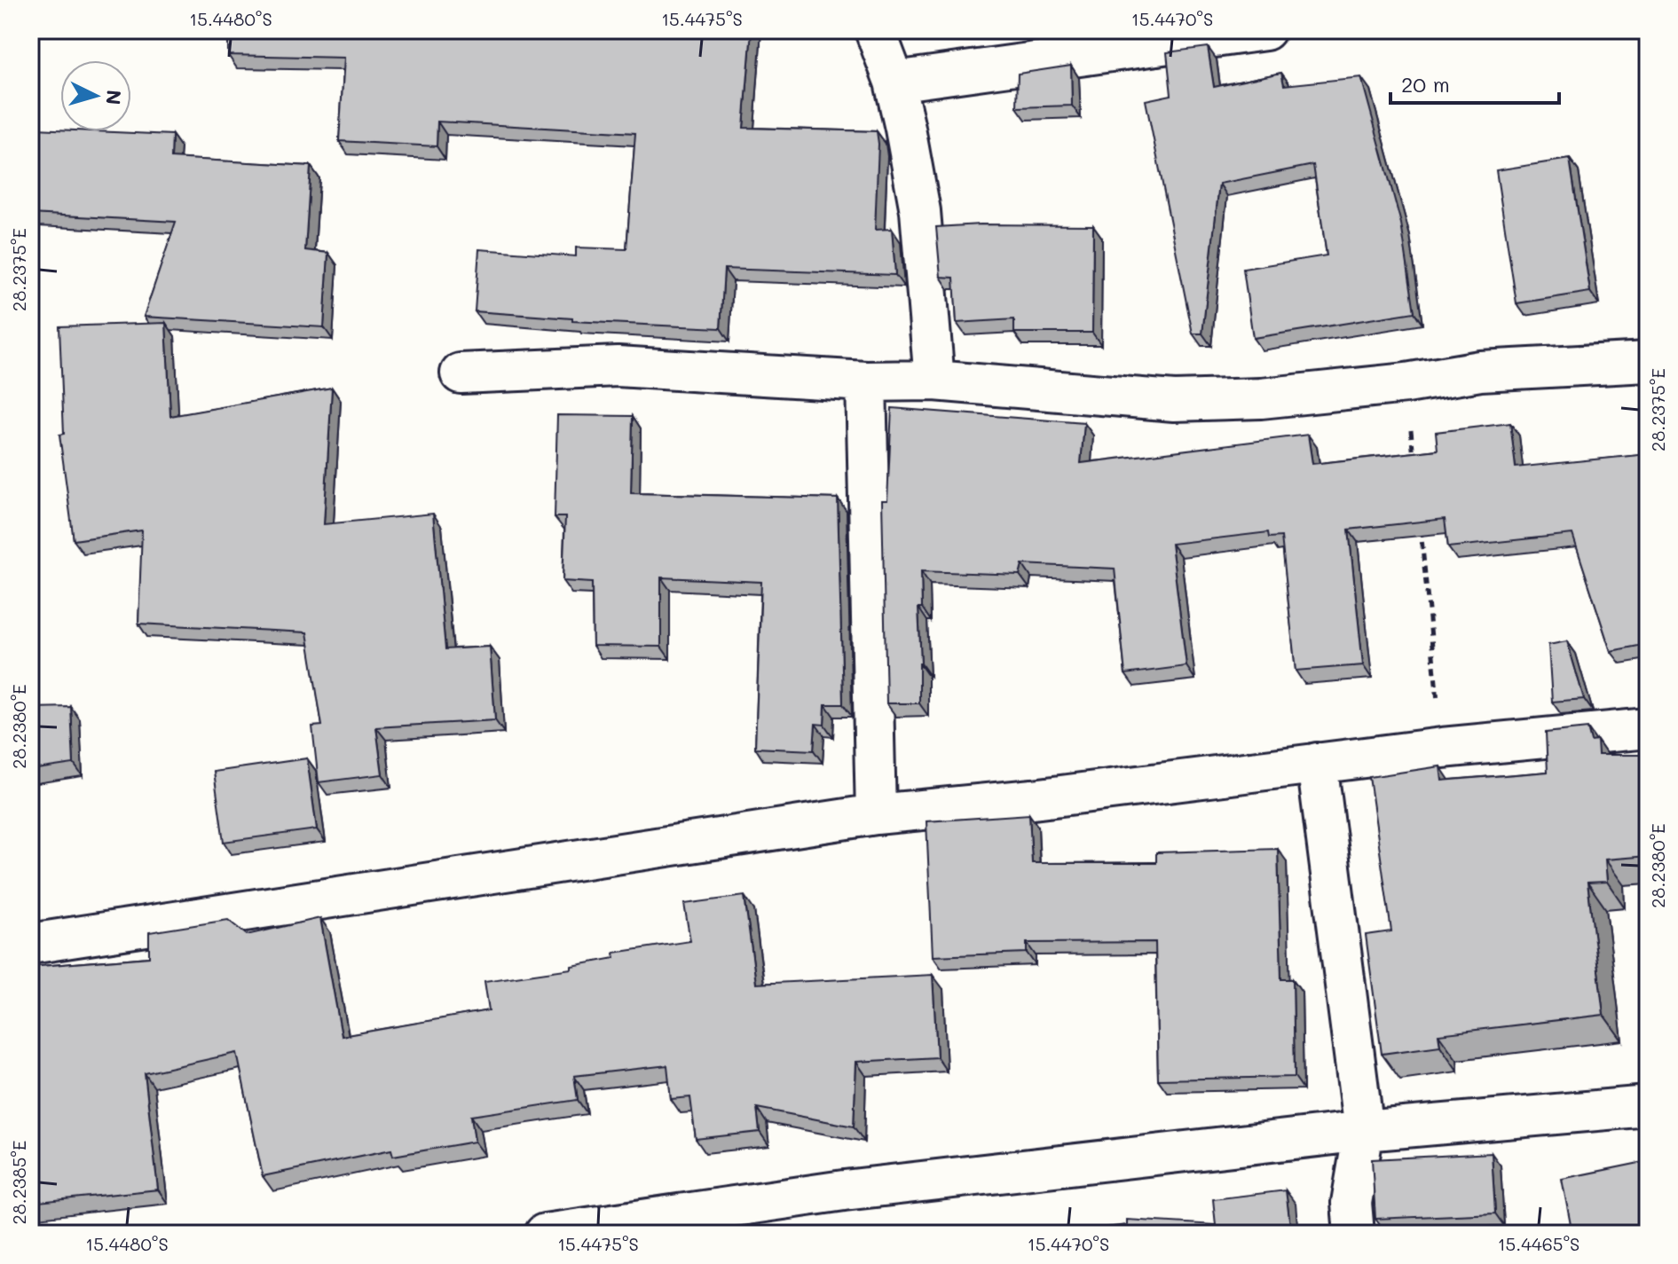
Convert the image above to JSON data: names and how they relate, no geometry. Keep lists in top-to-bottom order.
{
  "scale_bar": "20 m",
  "north": "right",
  "coordinates": [
    "15.4480°S",
    "15.4475°S",
    "15.4470°S",
    "28.2375°E",
    "28.2380°E",
    "28.2385°E",
    "15.4465°S"
  ]
}
